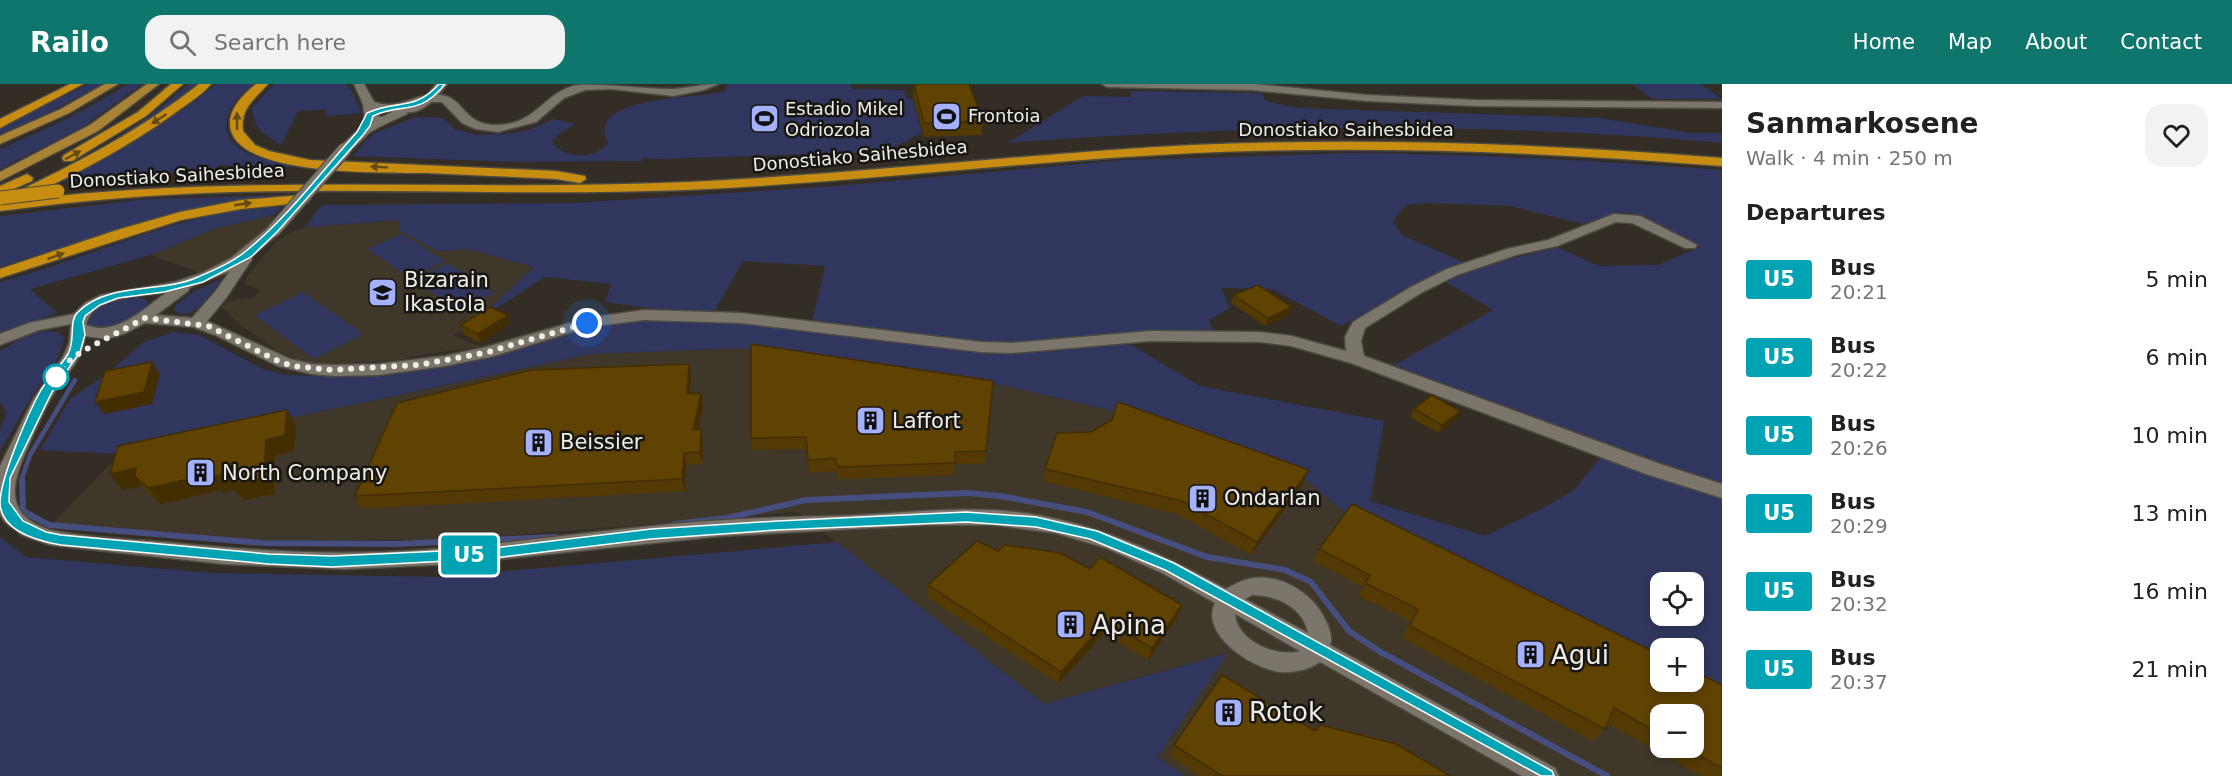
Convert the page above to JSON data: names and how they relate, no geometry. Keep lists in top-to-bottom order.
{
  "streets": {
    "highway": ["Donostiako Saihesbidea"]
  },
  "places": {
    "sports": ["Frontoia", "Estadio Mikel Odriozola"],
    "school or university": ["Bizarain Ikastola"],
    "building": [
      "Laffort",
      "Beissier",
      "North Company",
      "Ondarlan",
      "Apina",
      "Agui",
      "Rotok"
    ]
  },
  "lines": ["bus line U5"],
  "page": {
    "header": "Railo",
    "search": "Search here",
    "nav": [
      "Home",
      "Map",
      "About",
      "Contact"
    ],
    "on_map": "U5",
    "heading": [
      ["Sanmarkosene", "Walk · 4 min · 250 m"],
      "Departures"
    ],
    "list": [
      {
        "mark": "U5",
        "name": "Bus",
        "note": "20:21",
        "value": "5 min"
      },
      {
        "mark": "U5",
        "name": "Bus",
        "note": "20:22",
        "value": "6 min"
      },
      {
        "mark": "U5",
        "name": "Bus",
        "note": "20:26",
        "value": "10 min"
      },
      {
        "mark": "U5",
        "name": "Bus",
        "note": "20:29",
        "value": "13 min"
      },
      {
        "mark": "U5",
        "name": "Bus",
        "note": "20:32",
        "value": "16 min"
      },
      {
        "mark": "U5",
        "name": "Bus",
        "note": "20:37",
        "value": "21 min"
      }
    ],
    "map_buttons": ["+", "−"]
  }
}
